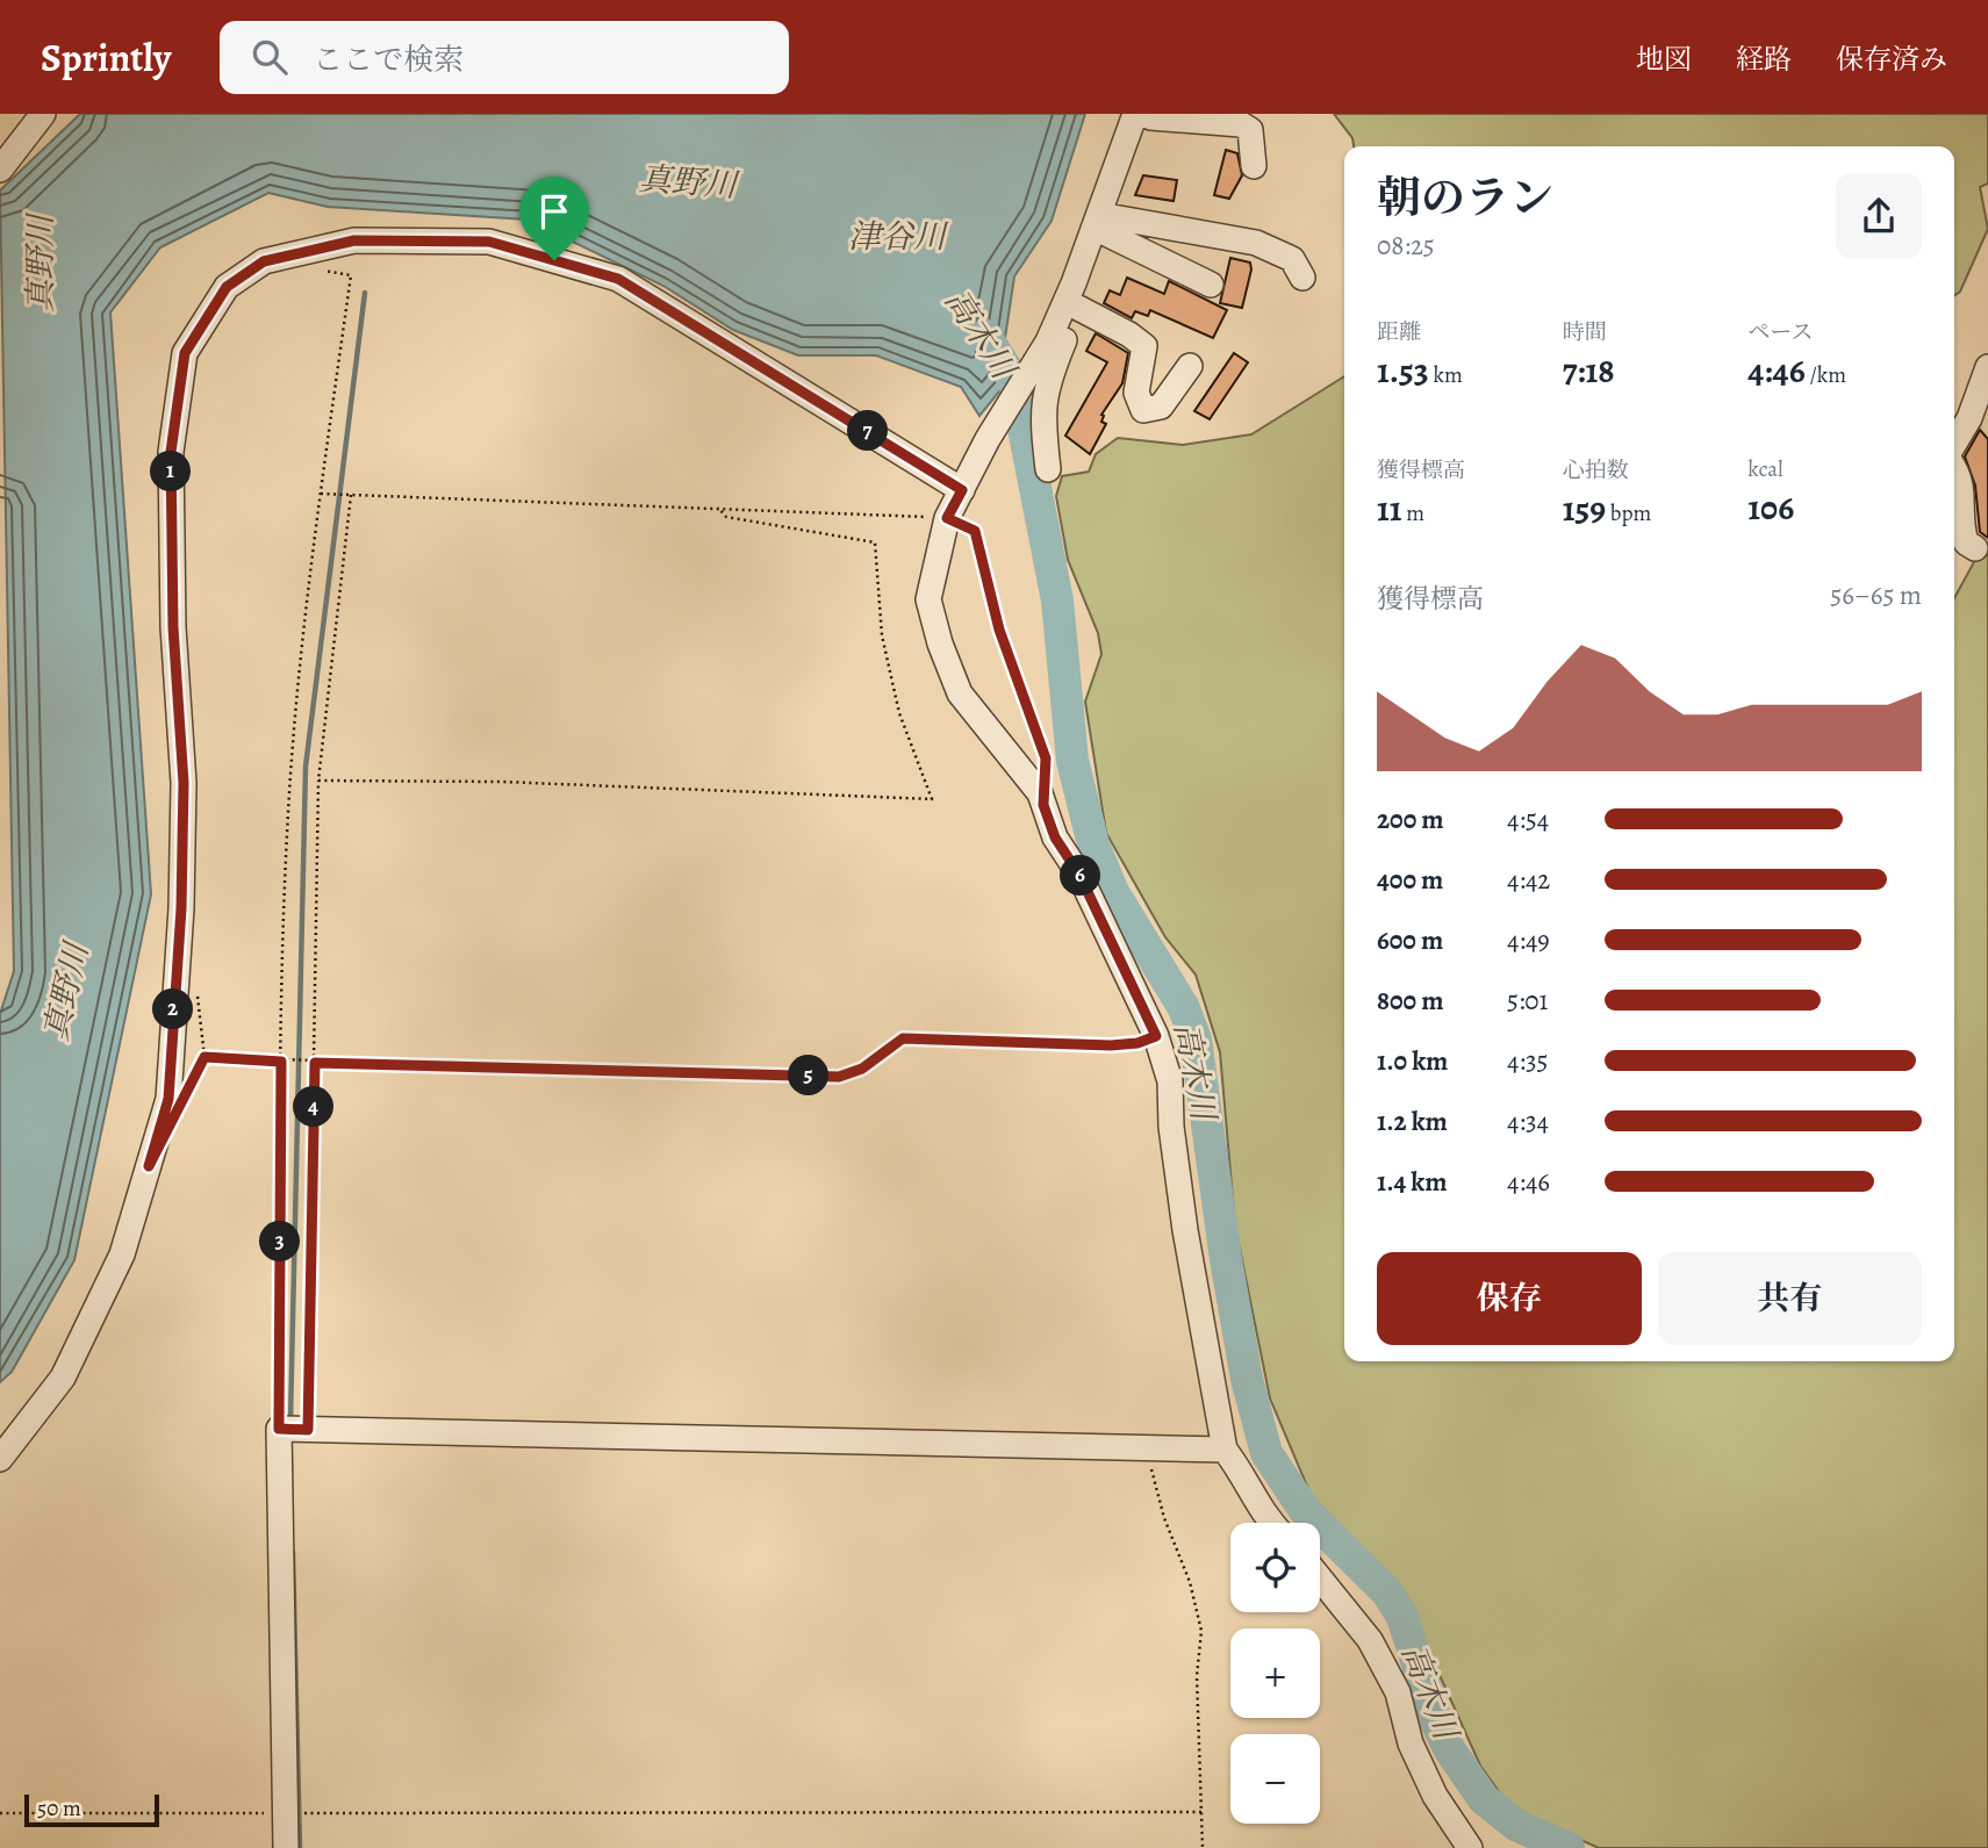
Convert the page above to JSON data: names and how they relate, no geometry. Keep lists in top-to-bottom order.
{
  "water": ["真野川", "津谷川", "高木川"],
  "scale_bar": "50 m",
  "page": {
    "header": "Sprintly",
    "search": "ここで検索",
    "nav": ["地図", "経路", "保存済み"],
    "heading": ["朝のラン", "08:25"],
    "stats": [
      ["距離", "1.53 km"],
      ["時間", "7:18"],
      ["ペース", "4:46 /km"],
      ["獲得標高", "11 m"],
      ["心拍数", "159 bpm"],
      ["kcal", "106"]
    ],
    "pins": [
      "7",
      "1",
      "6",
      "2",
      "5",
      "4",
      "3"
    ],
    "chart": ["獲得標高", "56–65 m"],
    "list": [
      {
        "name": "200 m",
        "note": "4:54"
      },
      {
        "name": "400 m",
        "note": "4:42"
      },
      {
        "name": "600 m",
        "note": "4:49"
      },
      {
        "name": "800 m",
        "note": "5:01"
      },
      {
        "name": "1.0 km",
        "note": "4:35"
      },
      {
        "name": "1.2 km",
        "note": "4:34"
      },
      {
        "name": "1.4 km",
        "note": "4:46"
      }
    ],
    "buttons": ["保存", "共有"],
    "map_buttons": ["+", "−"],
    "scale": "50 m"
  }
}
